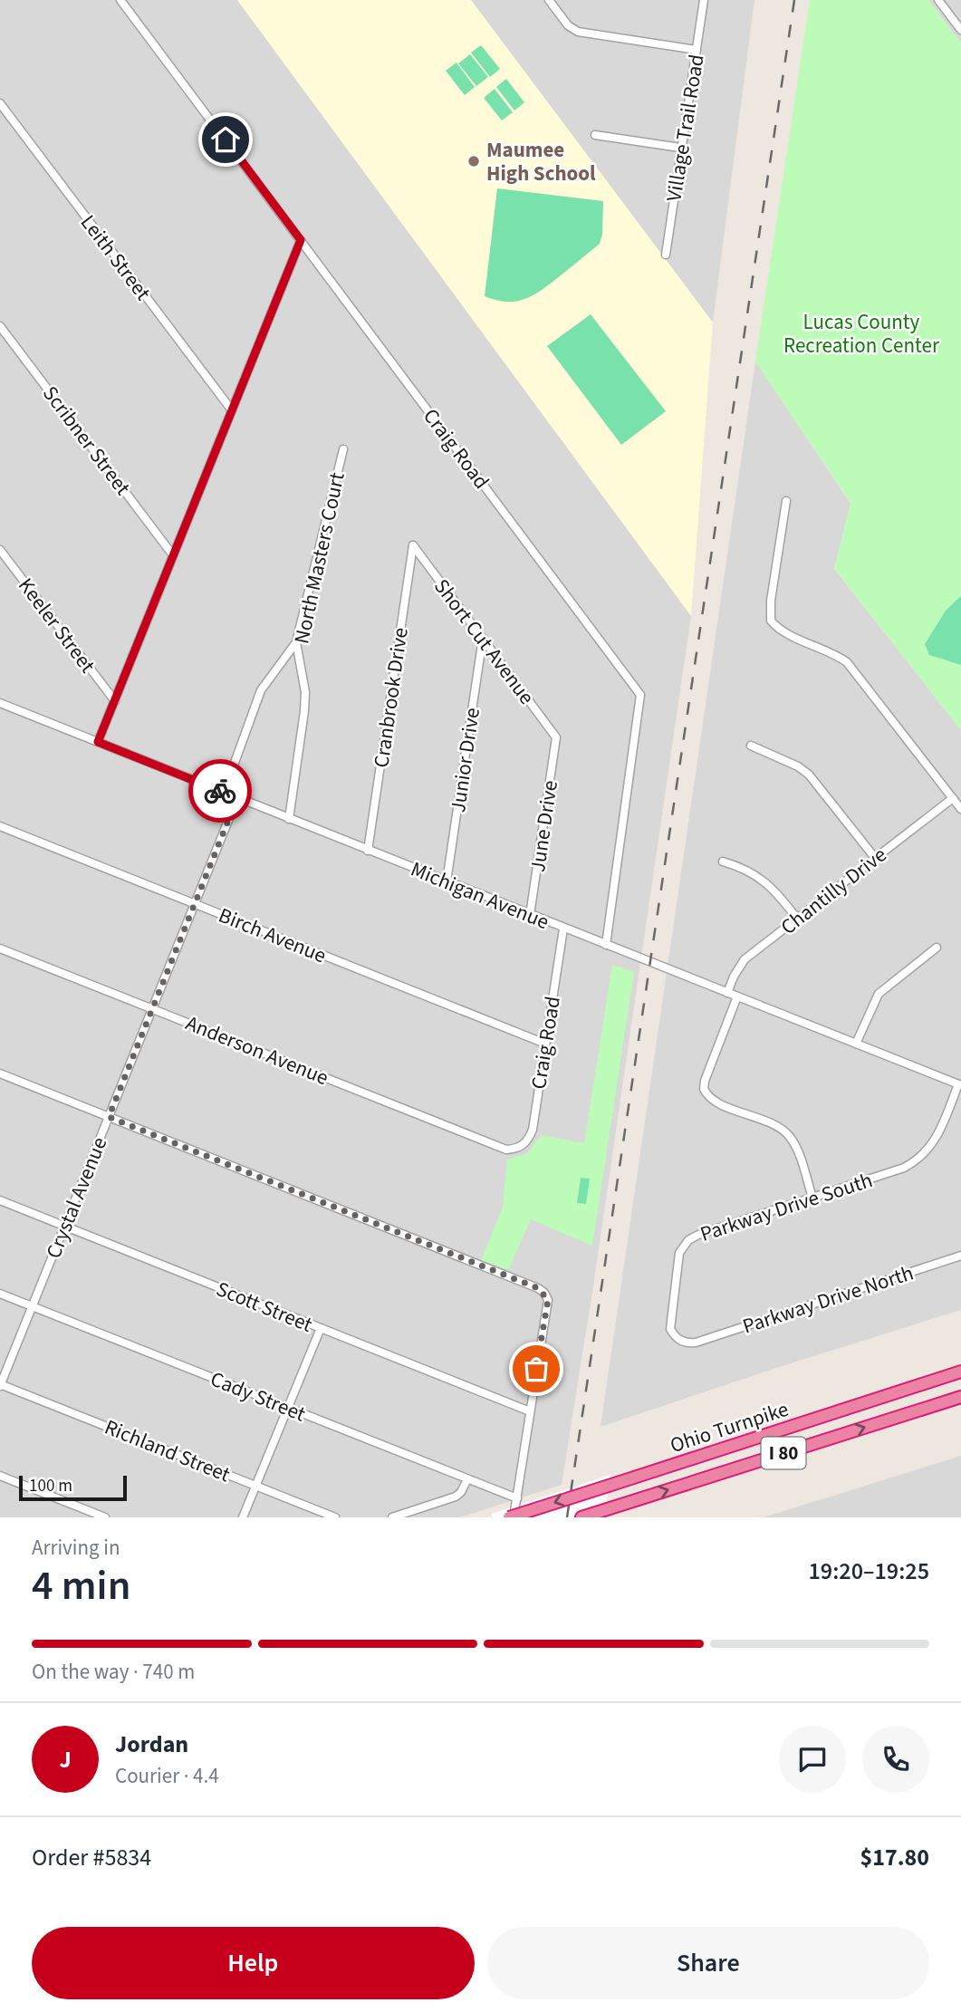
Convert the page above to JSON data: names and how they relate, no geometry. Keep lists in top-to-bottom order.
{
  "streets": {
    "highway": ["Ohio Turnpike", "I 80"],
    "street": [
      "Village Trail Road",
      "Leith Street",
      "Scribner Street",
      "Craig Road",
      "North Masters Court",
      "Keeler Street",
      "Short Cut Avenue",
      "Cranbrook Drive",
      "Junior Drive",
      "June Drive",
      "Chantilly Drive",
      "Michigan Avenue",
      "Birch Avenue",
      "Anderson Avenue",
      "Crystal Avenue",
      "Parkway Drive South",
      "Parkway Drive North",
      "Scott Street",
      "Cady Street",
      "Richland Street"
    ]
  },
  "crossings": [
    ["Craig Road", "Michigan Avenue"],
    ["Craig Road", "Birch Avenue"],
    ["Craig Road", "Anderson Avenue"],
    ["North Masters Court", "Michigan Avenue"],
    ["Short Cut Avenue", "Cranbrook Drive"],
    ["Short Cut Avenue", "Junior Drive"],
    ["Short Cut Avenue", "June Drive"],
    ["Cranbrook Drive", "Michigan Avenue"],
    ["Junior Drive", "Michigan Avenue"],
    ["June Drive", "Michigan Avenue"],
    ["Chantilly Drive", "Michigan Avenue"],
    ["Michigan Avenue", "Crystal Avenue"],
    ["Michigan Avenue", "Parkway Drive South"],
    ["Birch Avenue", "Crystal Avenue"],
    ["Anderson Avenue", "Crystal Avenue"],
    ["Crystal Avenue", "Scott Street"],
    ["Crystal Avenue", "Cady Street"],
    ["Crystal Avenue", "Richland Street"],
    ["Parkway Drive South", "Parkway Drive North"]
  ],
  "parks": ["Lucas County Recreation Center"],
  "places": ["Maumee High School"],
  "scale_bar": "100 m",
  "page": {
    "scale": "100 m",
    "heading": ["4 min", "Arriving in", "19:20–19:25"],
    "panel": [
      "Jordan",
      "Courier · 4.4",
      "Order #5834",
      "$17.80"
    ],
    "bar": "On the way · 740 m",
    "round": "J",
    "buttons": ["Help", "Share"]
  }
}
